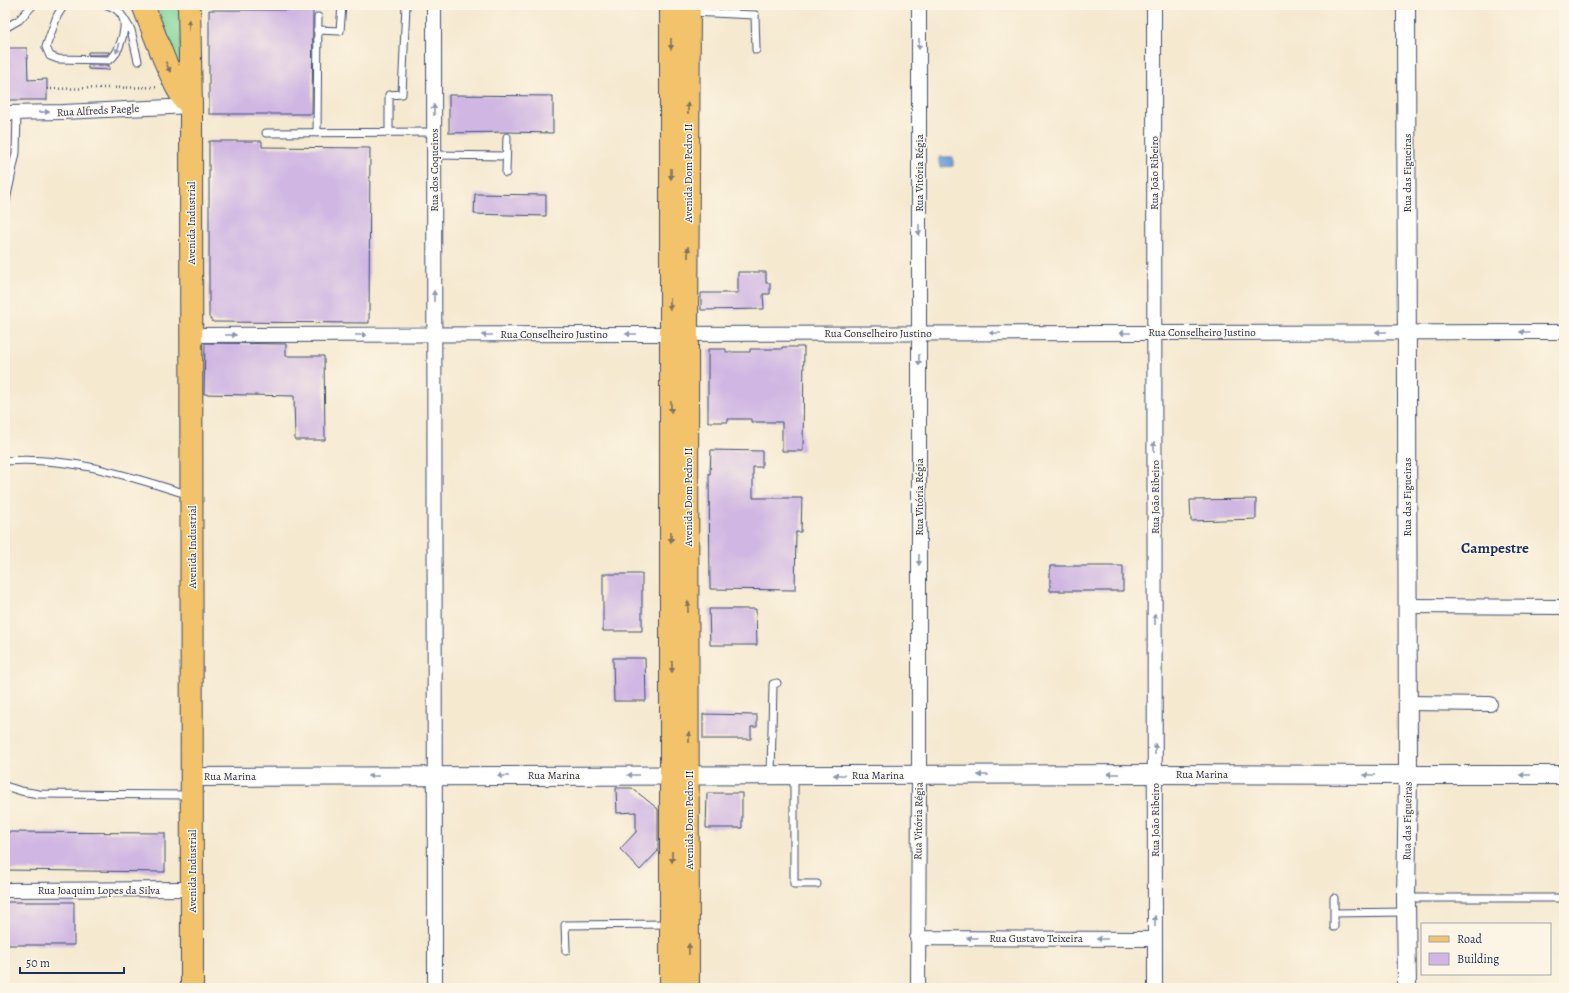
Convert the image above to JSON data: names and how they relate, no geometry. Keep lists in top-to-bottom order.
{
  "streets": {
    "main road": ["Avenida Dom Pedro II", "Avenida Industrial"],
    "street": [
      "Rua Alfreds Paegle",
      "Rua dos Coqueiros",
      "Rua Vitória Régia",
      "Rua João Ribeiro",
      "Rua das Figueiras",
      "Rua Conselheiro Justino",
      "Rua Marina",
      "Rua Joaquim Lopes da Silva",
      "Rua Gustavo Teixeira"
    ]
  },
  "crossings": [
    ["Rua Alfreds Paegle", "Avenida Industrial"],
    ["Rua dos Coqueiros", "Rua Conselheiro Justino"],
    ["Rua dos Coqueiros", "Rua Marina"],
    ["Avenida Dom Pedro II", "Rua Conselheiro Justino"],
    ["Avenida Dom Pedro II", "Rua Marina"],
    ["Rua Vitória Régia", "Rua Conselheiro Justino"],
    ["Rua Vitória Régia", "Rua Marina"],
    ["Rua Vitória Régia", "Rua Gustavo Teixeira"],
    ["Rua João Ribeiro", "Rua Conselheiro Justino"],
    ["Rua João Ribeiro", "Rua Marina"],
    ["Rua João Ribeiro", "Rua Gustavo Teixeira"],
    ["Rua das Figueiras", "Rua Conselheiro Justino"],
    ["Rua das Figueiras", "Rua Marina"],
    ["Avenida Industrial", "Rua Conselheiro Justino"],
    ["Avenida Industrial", "Rua Marina"],
    ["Avenida Industrial", "Rua Joaquim Lopes da Silva"]
  ],
  "one_way": [
    "Rua Alfreds Paegle",
    "Rua Vitória Régia",
    "Rua João Ribeiro",
    "Rua Marina",
    "Rua Gustavo Teixeira"
  ],
  "districts": ["Campestre"],
  "legend": ["Road", "Building"],
  "scale_bar": "50 m"
}
